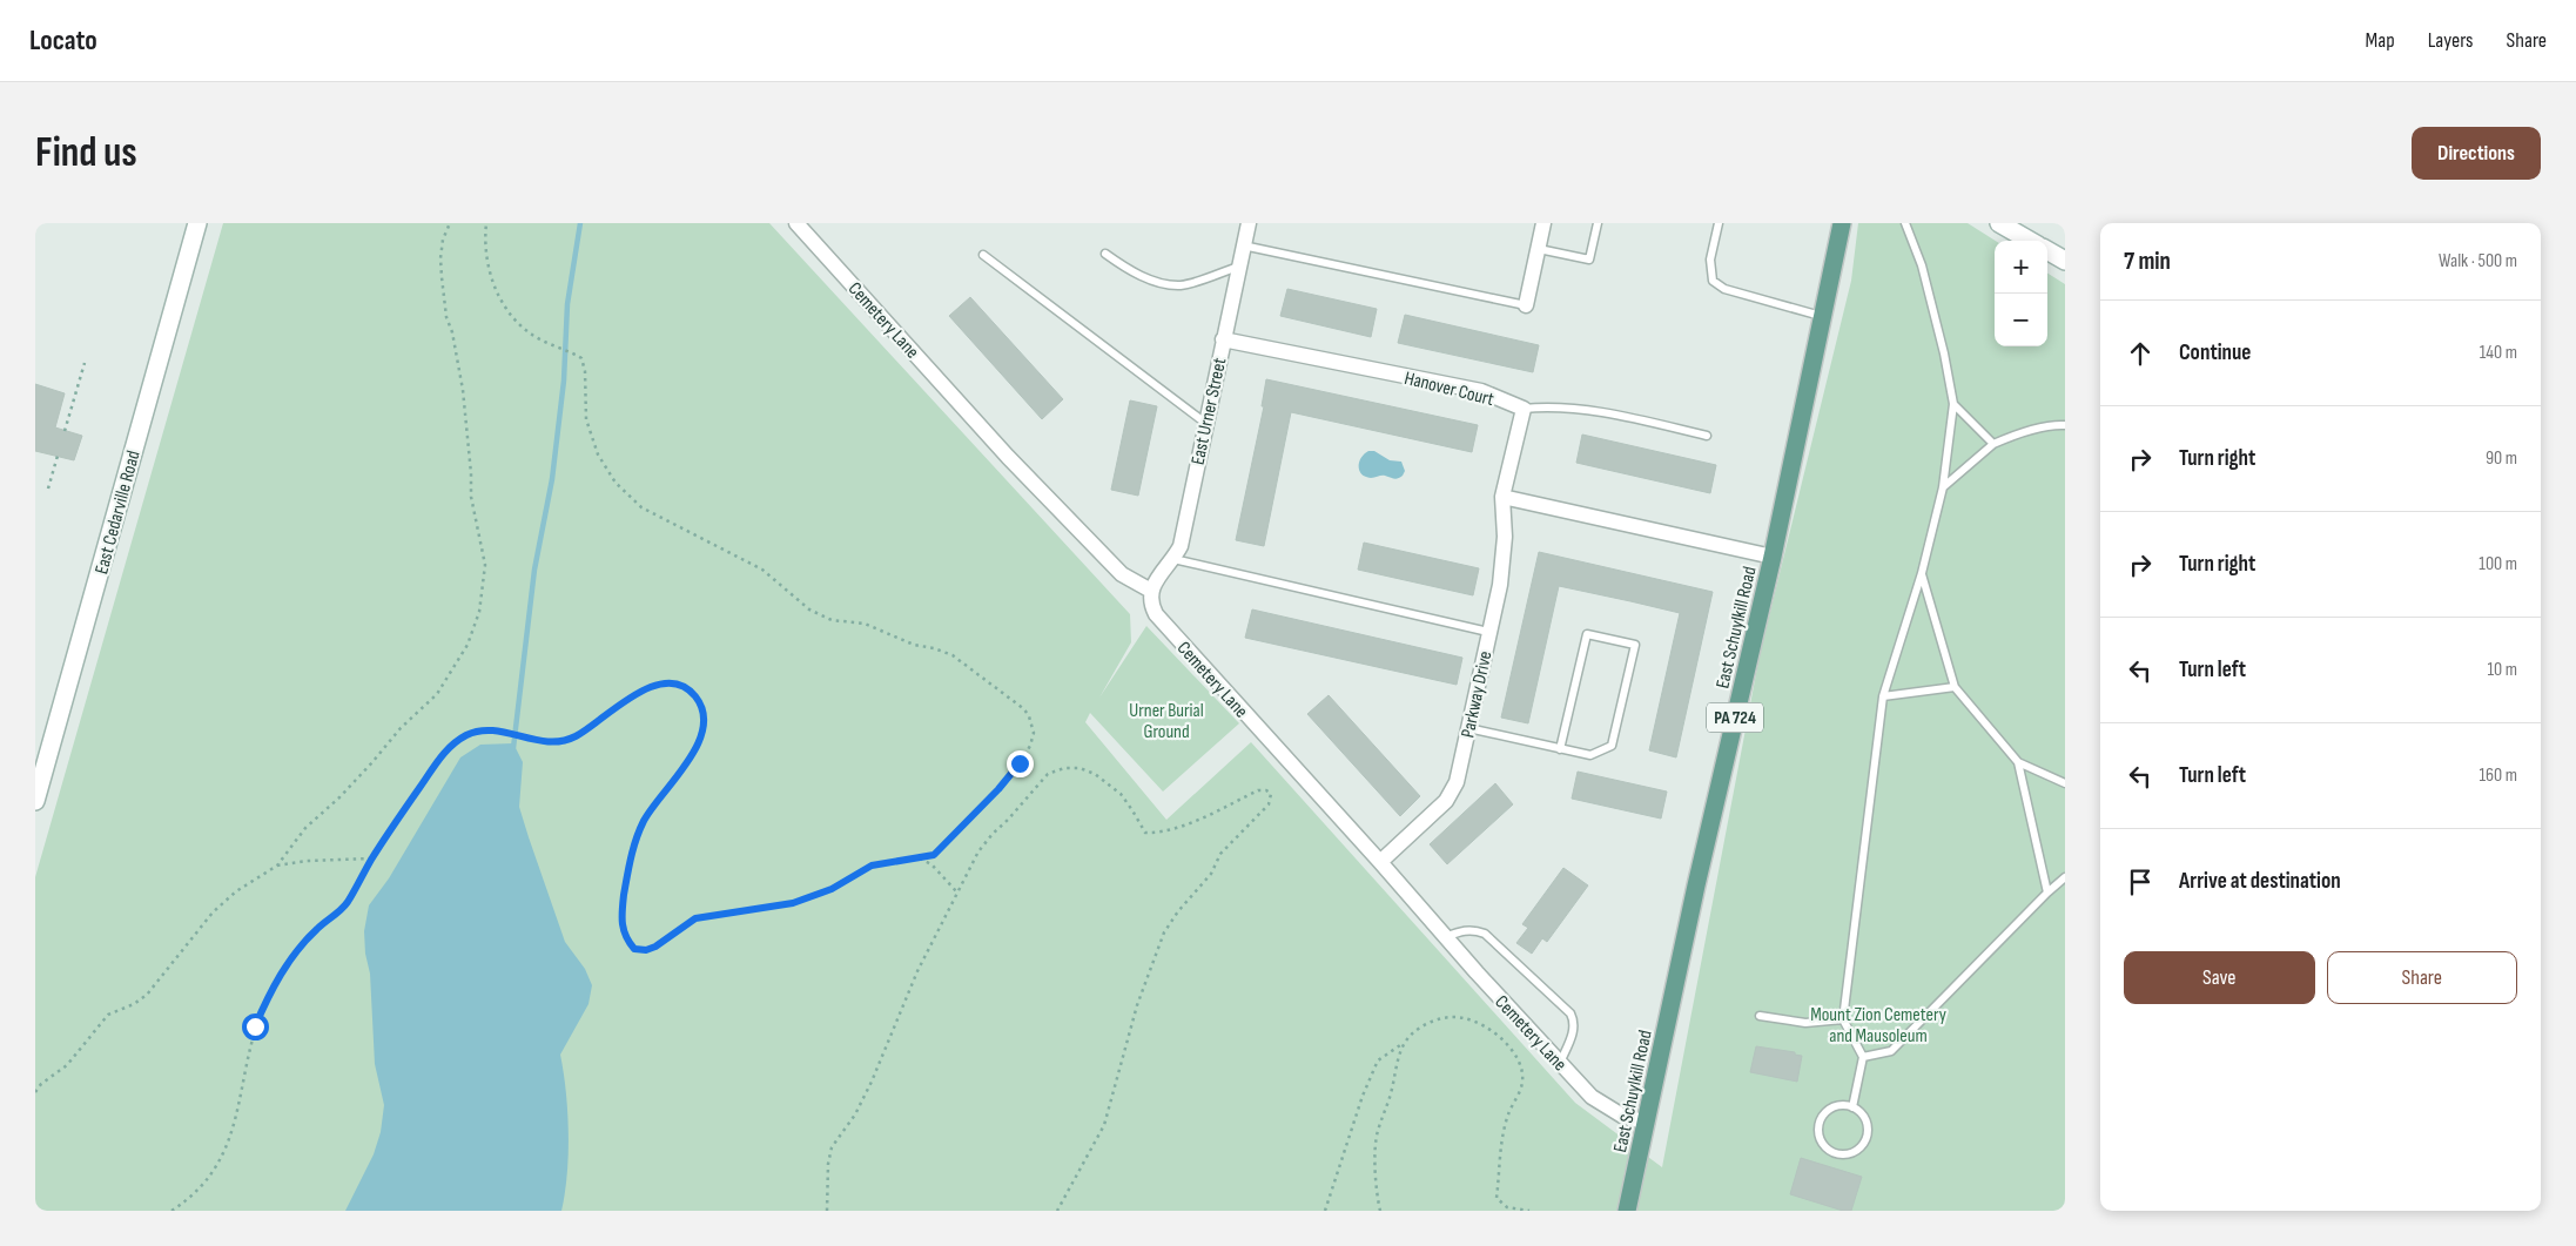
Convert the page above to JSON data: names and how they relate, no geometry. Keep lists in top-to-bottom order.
{
  "streets": {
    "main road": ["East Schuylkill Road", "PA 724"],
    "street": [
      "Cemetery Lane",
      "Hanover Court",
      "East Urner Street",
      "East Cedarville Road",
      "Parkway Drive"
    ]
  },
  "crossings": [
    ["Cemetery Lane", "East Urner Street"],
    ["Cemetery Lane", "East Schuylkill Road"],
    ["Cemetery Lane", "Parkway Drive"],
    ["Hanover Court", "East Urner Street"]
  ],
  "parks": ["Urner Burial Ground", "Mount Zion Cemetery and Mausoleum"],
  "page": {
    "header": "Locato",
    "nav": ["Map", "Layers", "Share"],
    "buttons": [
      "Directions",
      ["Save", "Share"]
    ],
    "title": "Find us",
    "heading": ["7 min", "Walk · 500 m"],
    "map_buttons": ["+", "−"],
    "list": [
      ["Continue", "140 m"],
      ["Turn right", "90 m"],
      ["Turn right", "100 m"],
      ["Turn left", "10 m"],
      ["Turn left", "160 m"],
      "Arrive at destination"
    ]
  }
}
